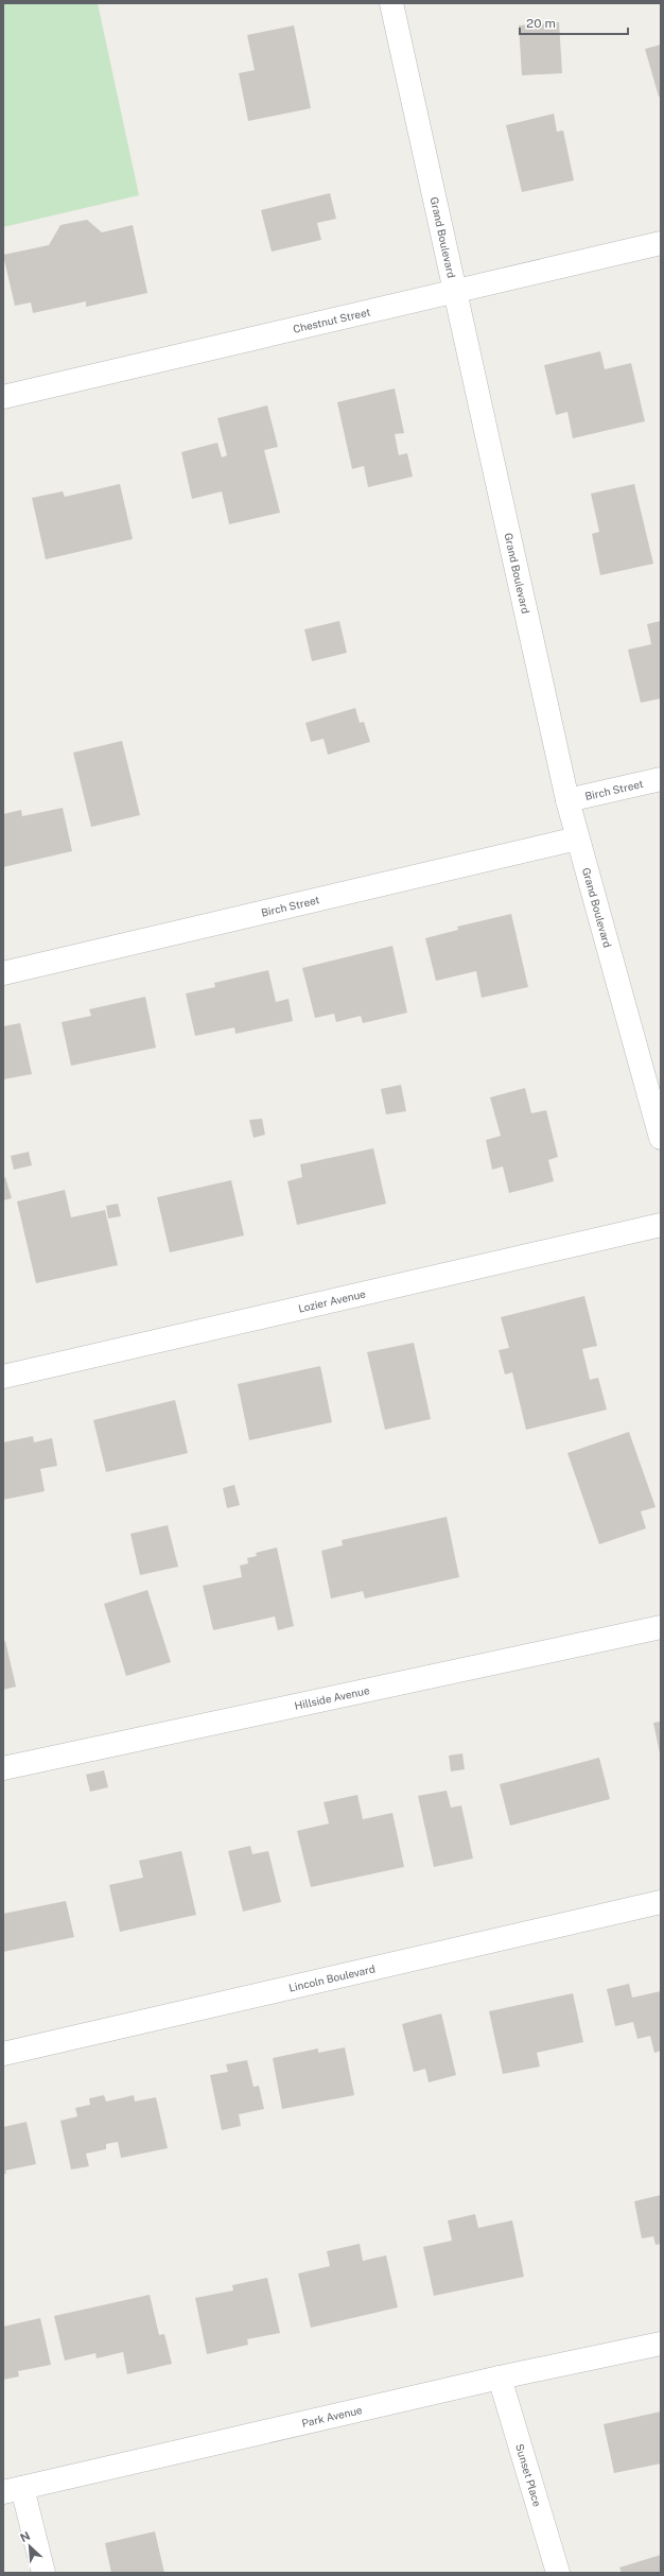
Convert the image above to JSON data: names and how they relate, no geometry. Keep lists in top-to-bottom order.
{
  "streets": {
    "street": [
      "Grand Boulevard",
      "Chestnut Street",
      "Birch Street",
      "Lozier Avenue",
      "Hillside Avenue",
      "Lincoln Boulevard",
      "Park Avenue",
      "Sunset Place"
    ]
  },
  "crossings": [
    ["Grand Boulevard", "Chestnut Street"],
    ["Grand Boulevard", "Birch Street"],
    ["Park Avenue", "Sunset Place"]
  ],
  "scale_bar": "20 m",
  "north": "top left"
}
